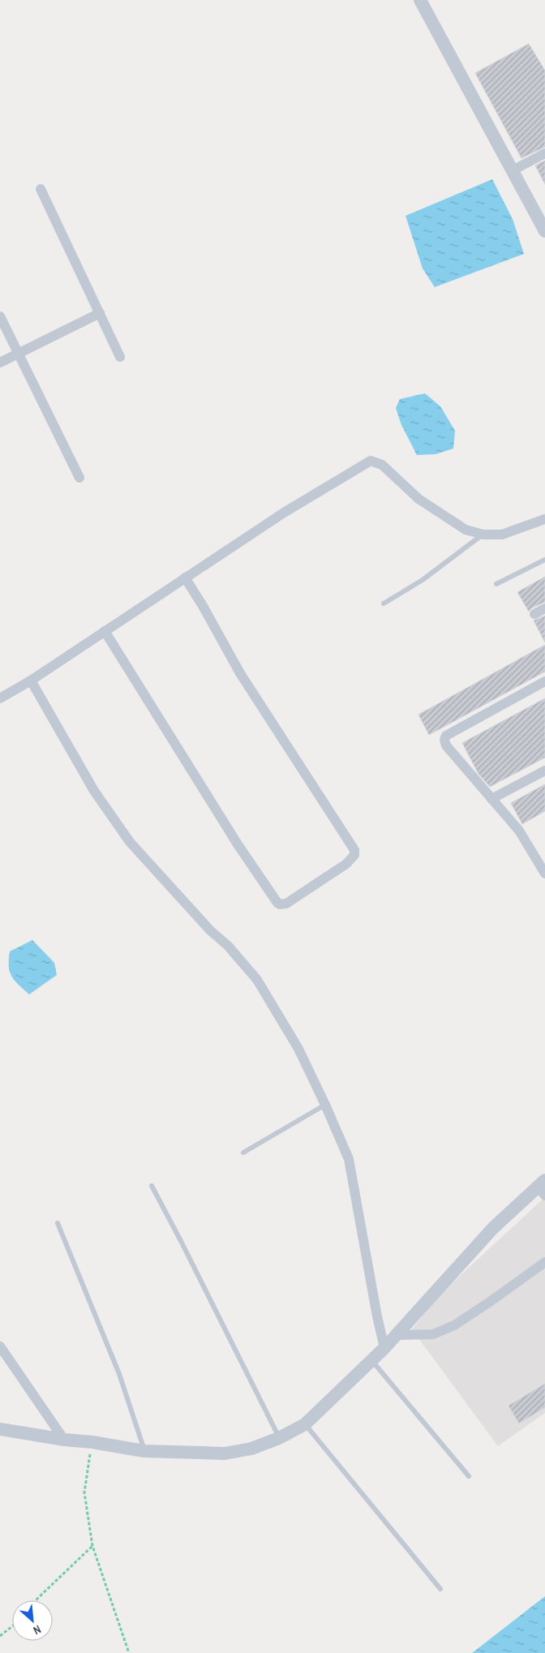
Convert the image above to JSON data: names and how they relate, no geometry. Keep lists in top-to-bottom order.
{
  "north": "bottom right"
}
